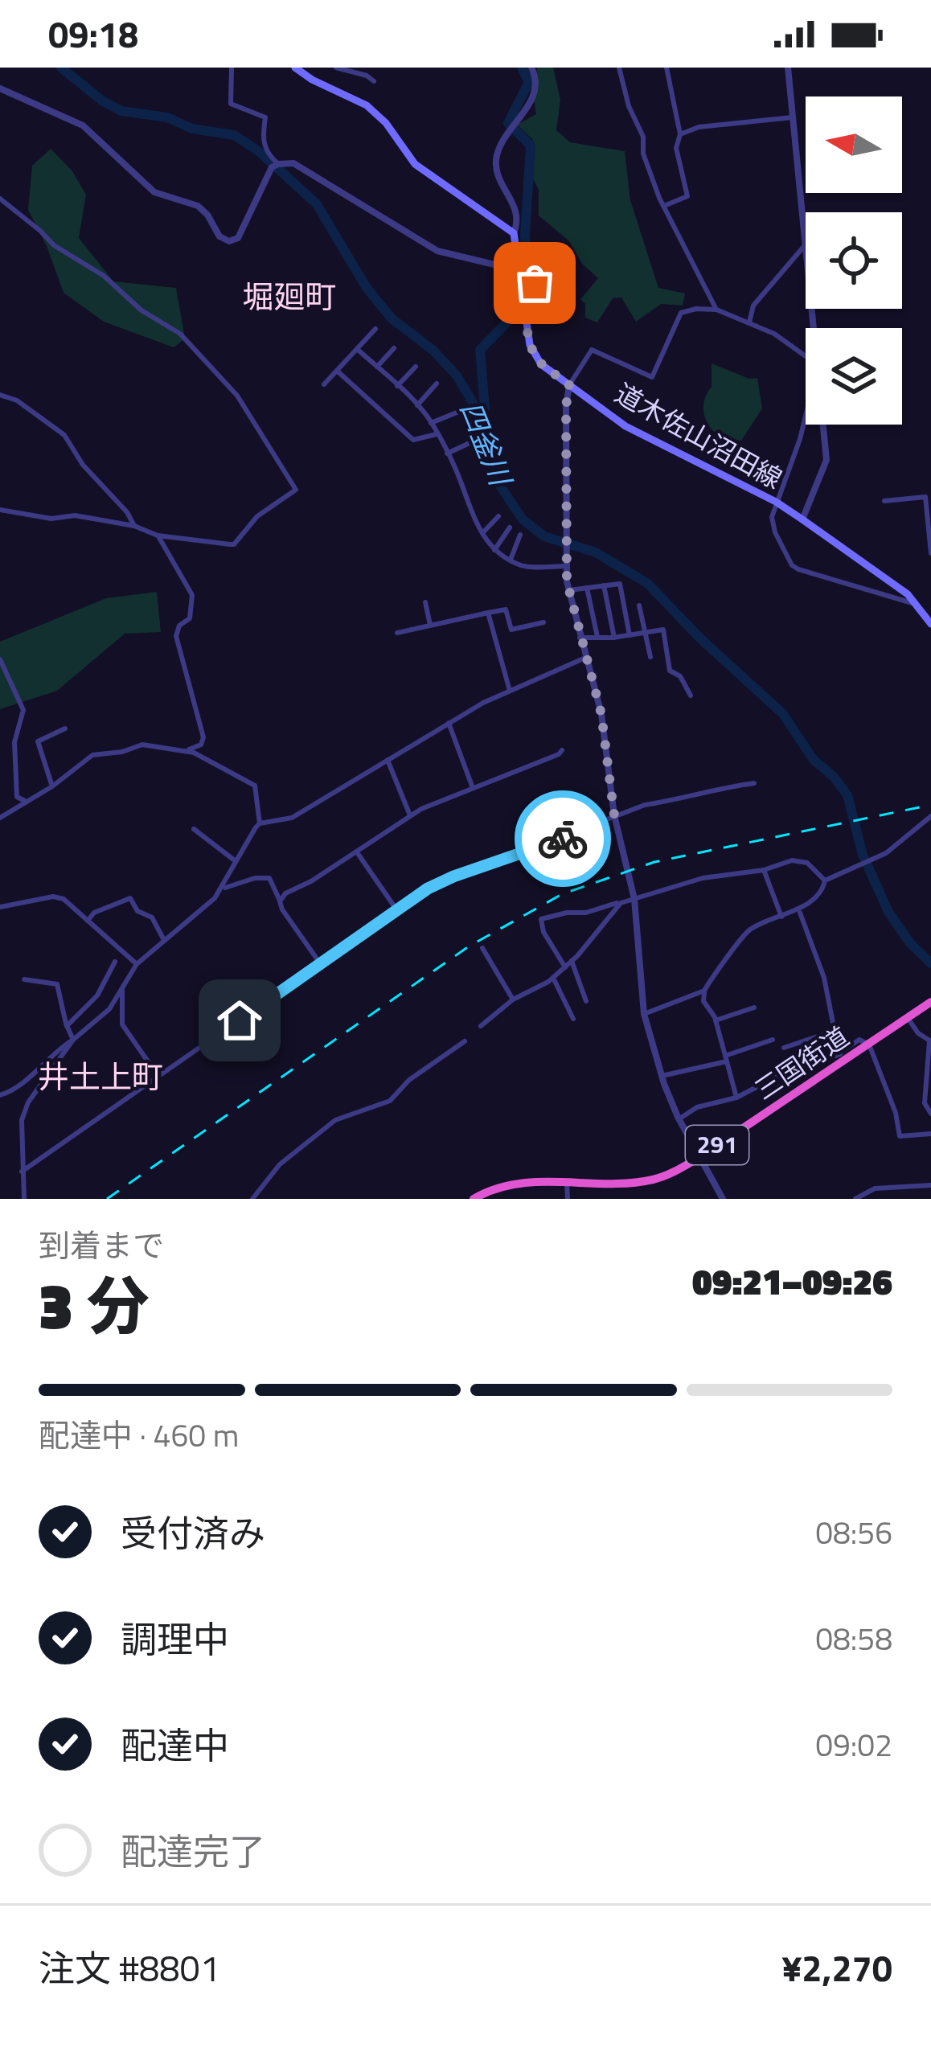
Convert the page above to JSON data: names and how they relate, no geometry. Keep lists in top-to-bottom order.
{
  "streets": {
    "highway": ["三国街道", "291"],
    "main road": ["道木佐山沼田線"]
  },
  "districts": ["堀廻町", "井土上町"],
  "water": ["四釜川"],
  "north": "left",
  "page": {
    "status": "09:18",
    "heading": ["3 分", "到着まで", "09:21–09:26"],
    "panel": ["注文 #8801", "¥2,270"],
    "bar": "配達中 · 460 m",
    "list": [
      ["受付済み", "08:56"],
      ["調理中", "08:58"],
      ["配達中", "09:02"],
      "配達完了"
    ]
  }
}
